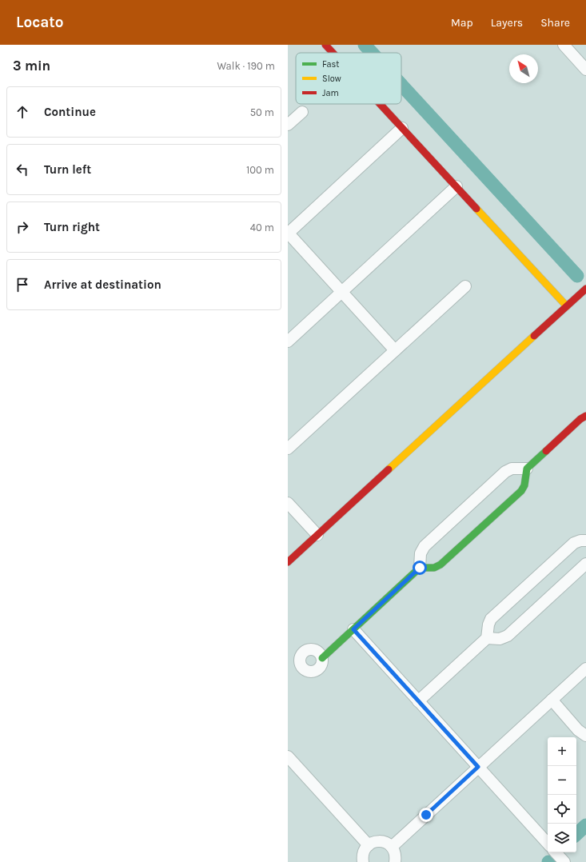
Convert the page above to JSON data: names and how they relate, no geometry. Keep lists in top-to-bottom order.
{
  "legend": ["Fast", "Slow", "Jam"],
  "north": "top left",
  "page": {
    "header": "Locato",
    "nav": ["Map", "Layers", "Share"],
    "heading": ["3 min", "Walk · 190 m"],
    "list": [
      ["Continue", "50 m"],
      ["Turn left", "100 m"],
      ["Turn right", "40 m"],
      "Arrive at destination"
    ],
    "map_buttons": ["+", "−"]
  }
}
